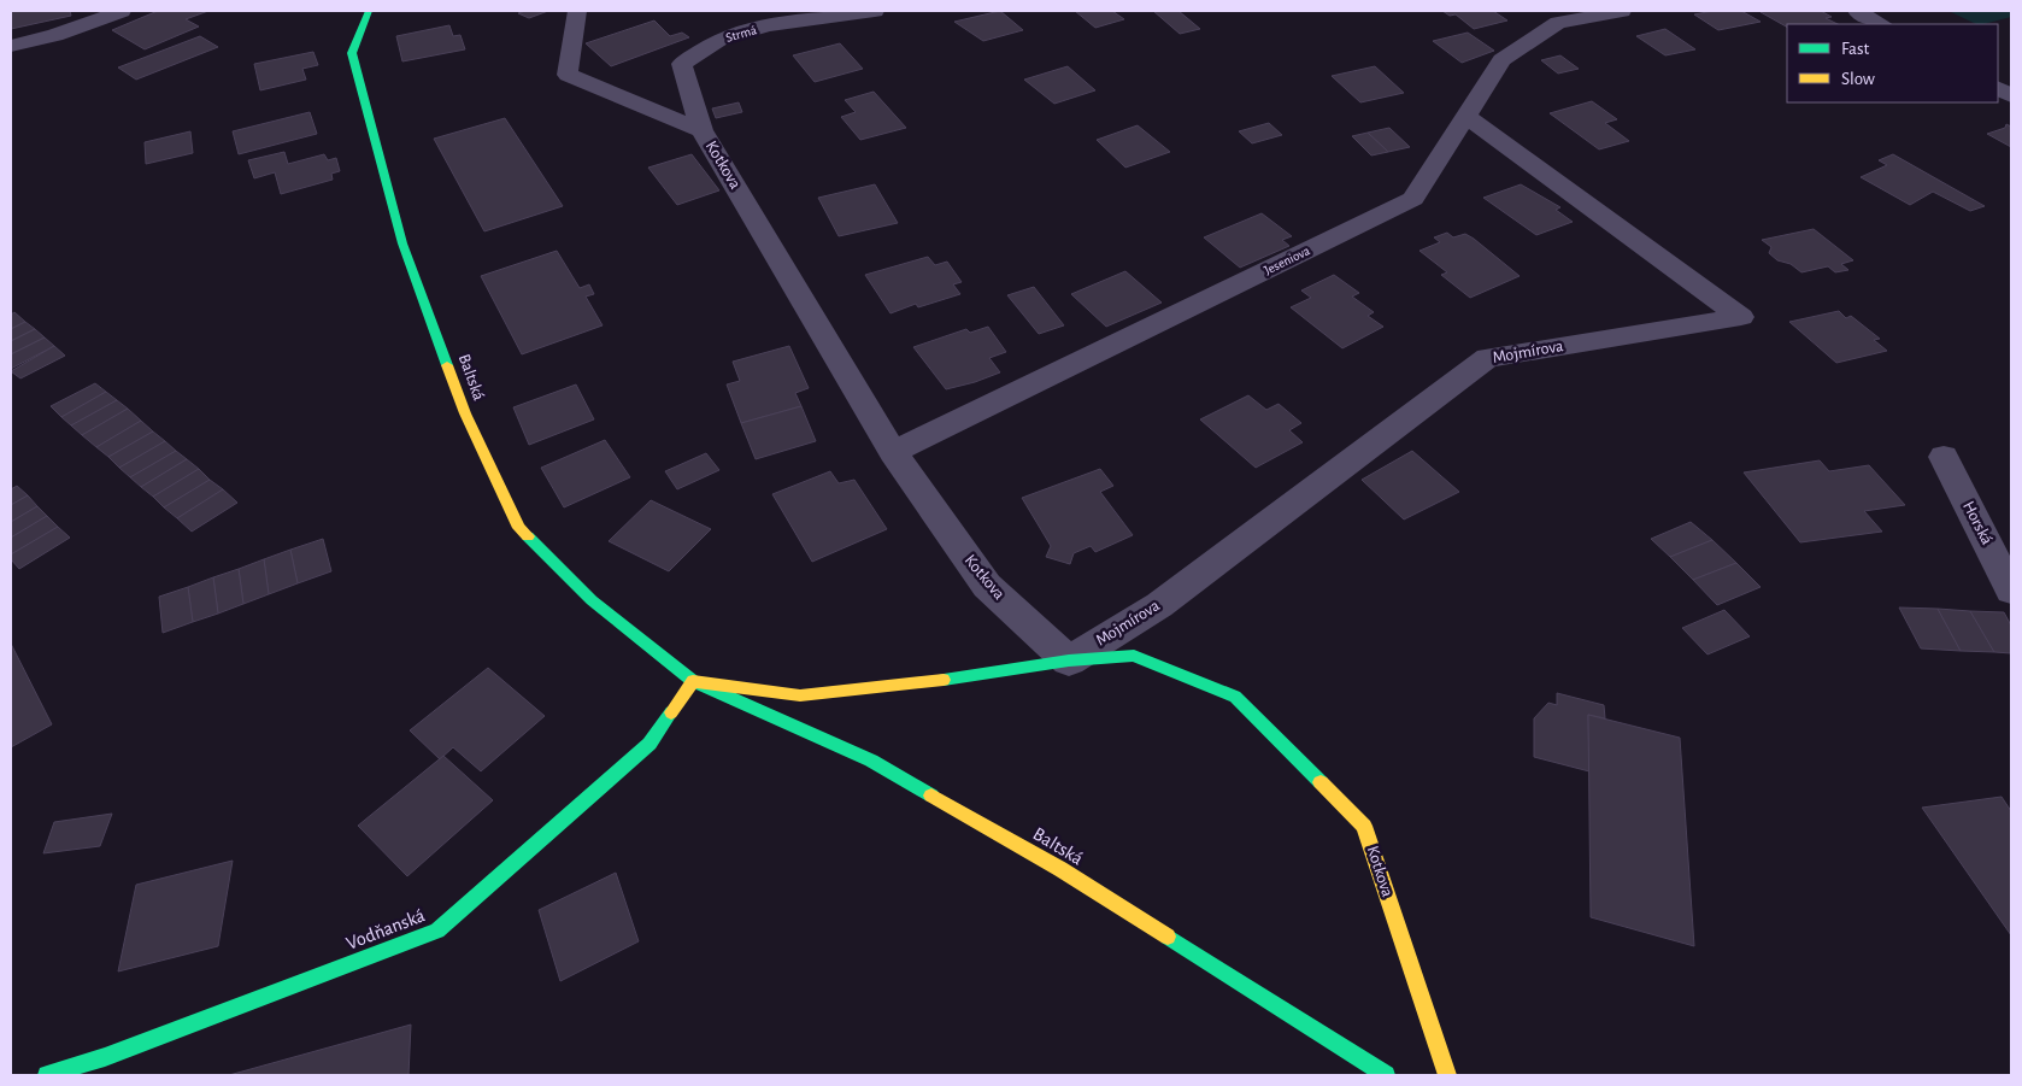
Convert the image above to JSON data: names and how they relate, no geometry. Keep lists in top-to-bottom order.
{
  "streets": {
    "street": [
      "Strmá",
      "Kotkova",
      "Jeseniova",
      "Mojmírova",
      "Baltská",
      "Horská",
      "Vodňanská"
    ]
  },
  "crossings": [
    ["Strmá", "Kotkova"],
    ["Kotkova", "Jeseniova"],
    ["Kotkova", "Mojmírova"],
    ["Jeseniova", "Mojmírova"],
    ["Baltská", "Vodňanská"]
  ],
  "legend": ["Fast", "Slow"]
}
